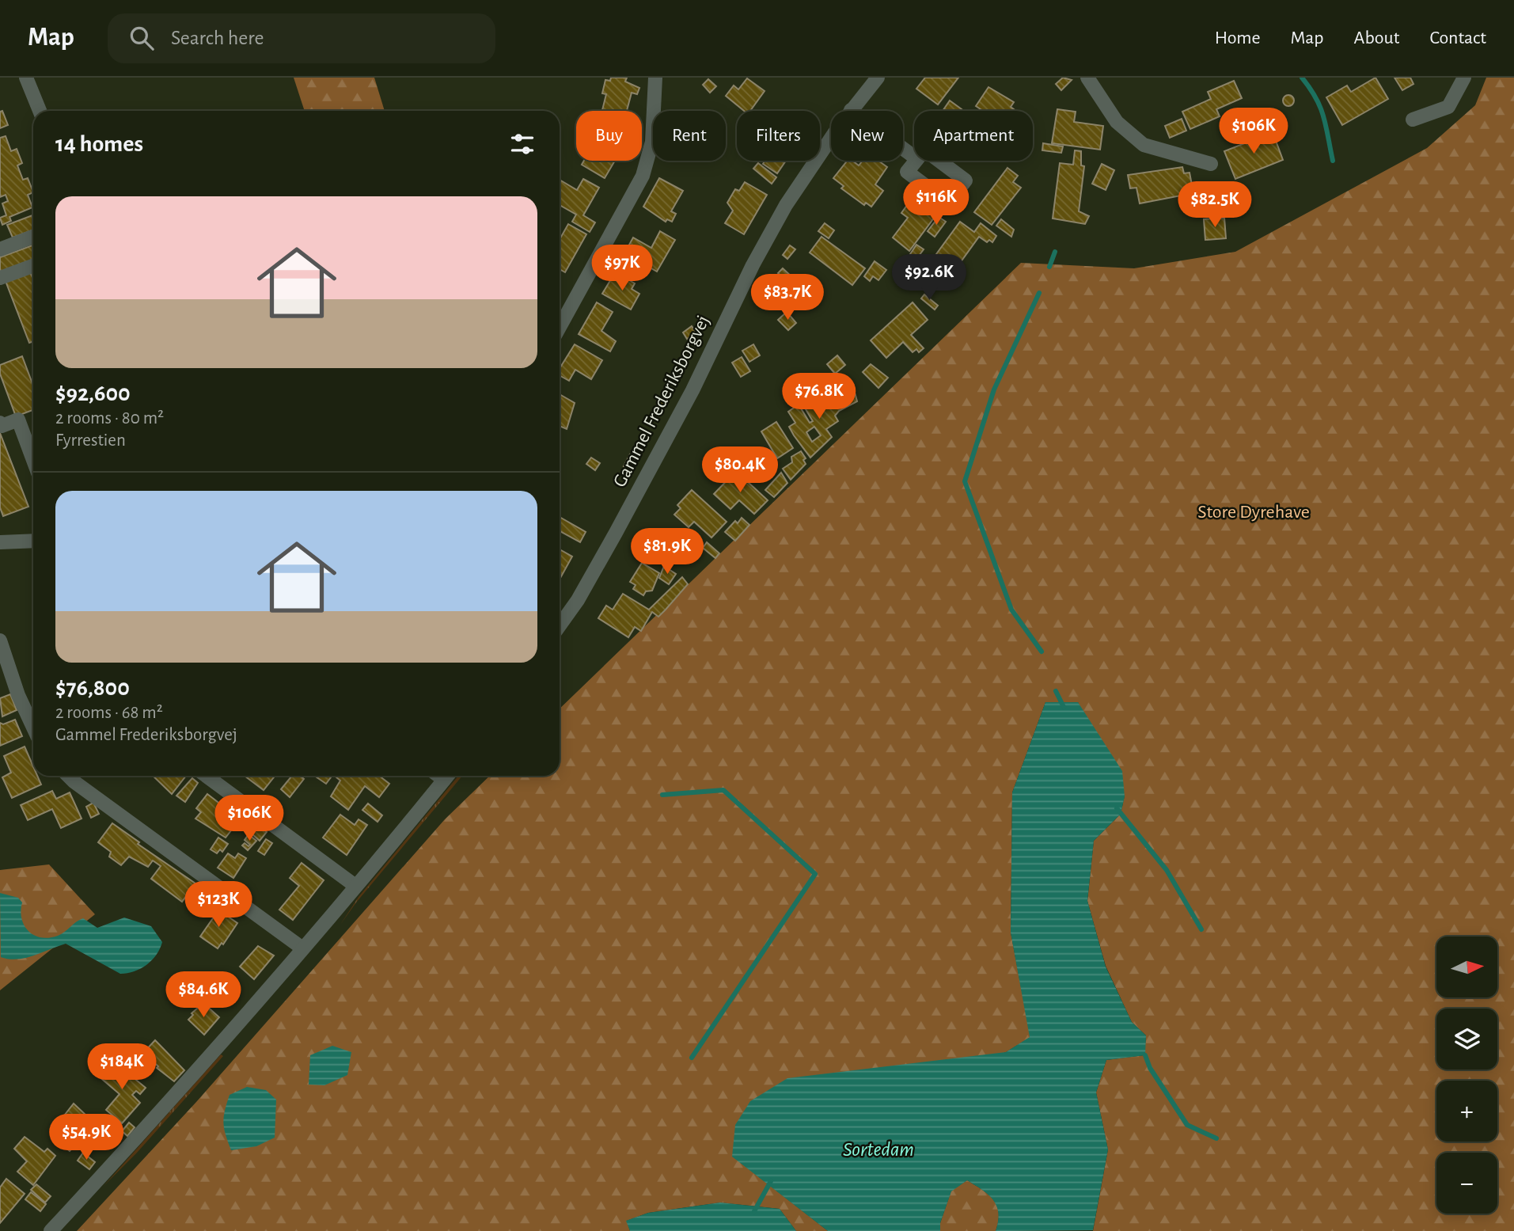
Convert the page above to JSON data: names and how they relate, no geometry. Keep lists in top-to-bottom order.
{
  "streets": {
    "street": ["Gammel Frederiksborgvej"]
  },
  "water": ["Sortedam"],
  "parks": ["Store Dyrehave"],
  "north": "right",
  "page": {
    "header": "Map",
    "search": "Search here",
    "nav": [
      "Home",
      "Map",
      "About",
      "Contact"
    ],
    "price": [
      "$106K",
      "$116K",
      "$82.5K",
      "$97K",
      "$92.6K",
      "$83.7K",
      "$76.8K",
      "$80.4K",
      "$81.9K",
      "$106K",
      "$123K",
      "$84.6K",
      "$184K",
      "$54.9K"
    ],
    "chip": [
      "Buy",
      "Rent",
      "Filters",
      "New",
      "Apartment"
    ],
    "heading": "14 homes",
    "list": [
      {
        "name": "$92,600",
        "note": "2 rooms · 80 m² · Fyrrestien"
      },
      {
        "name": "$76,800",
        "note": "2 rooms · 68 m² · Gammel Frederiksborgvej"
      }
    ],
    "map_buttons": ["+", "−"]
  }
}
